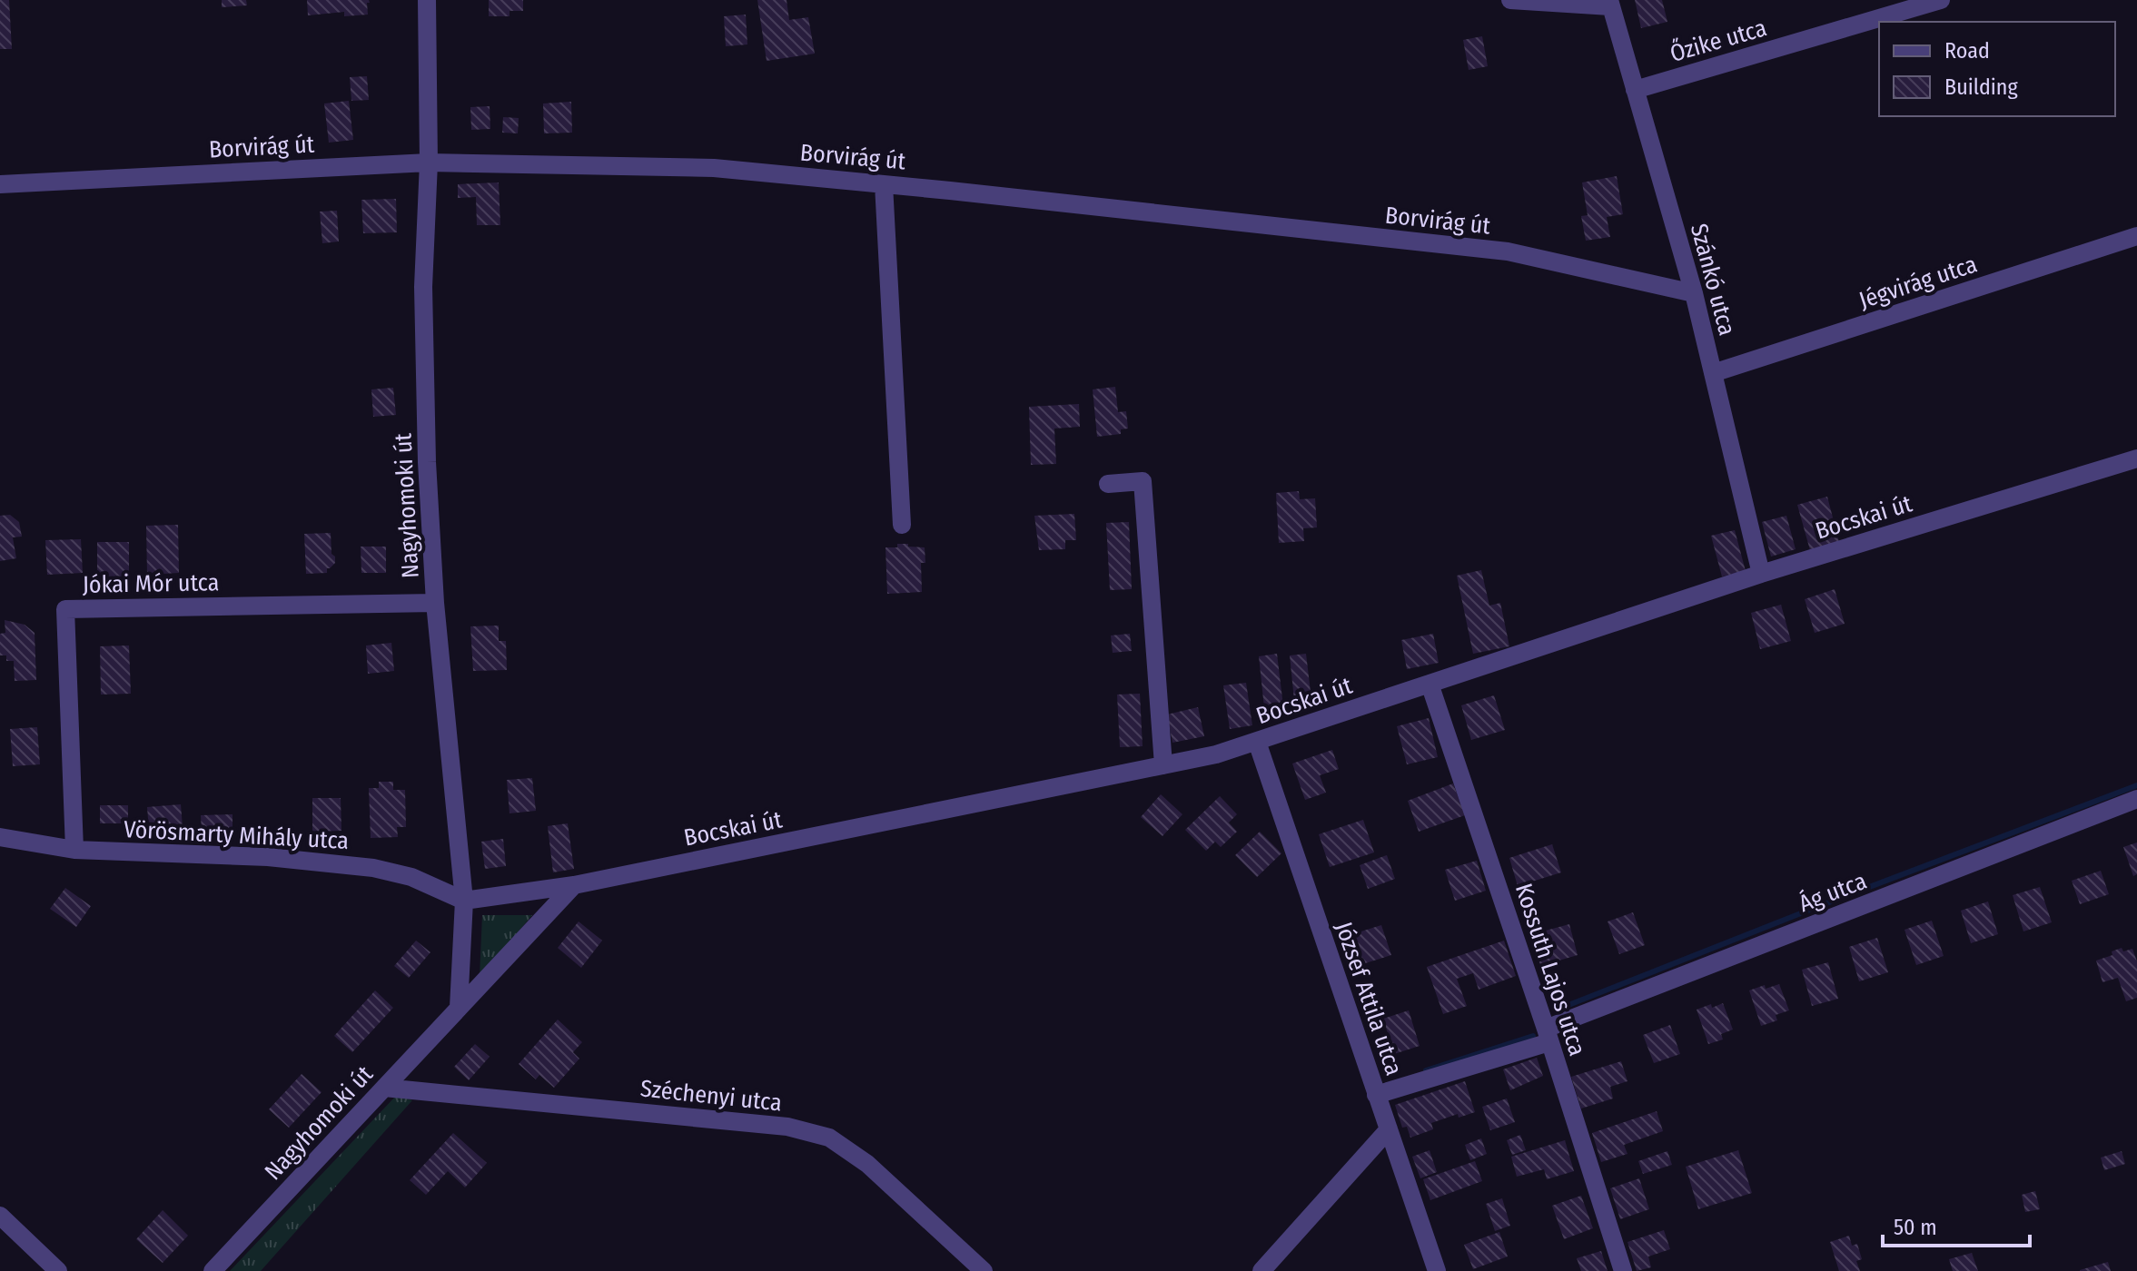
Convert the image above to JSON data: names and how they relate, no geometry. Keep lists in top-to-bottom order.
{
  "streets": {
    "street": [
      "Őzike utca",
      "Borvirág út",
      "Szánkó utca",
      "Jégvirág utca",
      "Nagyhomoki út",
      "Bocskai út",
      "Jókai Mór utca",
      "Vörösmarty Mihály utca",
      "Ág utca",
      "Kossuth Lajos utca",
      "József Attila utca",
      "Széchenyi utca"
    ]
  },
  "crossings": [
    ["Őzike utca", "Szánkó utca"],
    ["Borvirág út", "Szánkó utca"],
    ["Borvirág út", "Nagyhomoki út"],
    ["Szánkó utca", "Jégvirág utca"],
    ["Szánkó utca", "Bocskai út"],
    ["Nagyhomoki út", "Bocskai út"],
    ["Nagyhomoki út", "Jókai Mór utca"],
    ["Nagyhomoki út", "Vörösmarty Mihály utca"],
    ["Nagyhomoki út", "Széchenyi utca"],
    ["Bocskai út", "Vörösmarty Mihály utca"],
    ["Bocskai út", "Kossuth Lajos utca"],
    ["Bocskai út", "József Attila utca"],
    ["Jókai Mór utca", "Vörösmarty Mihály utca"],
    ["Ág utca", "Kossuth Lajos utca"],
    ["Ág utca", "József Attila utca"]
  ],
  "legend": ["Road", "Building"],
  "scale_bar": "50 m"
}
